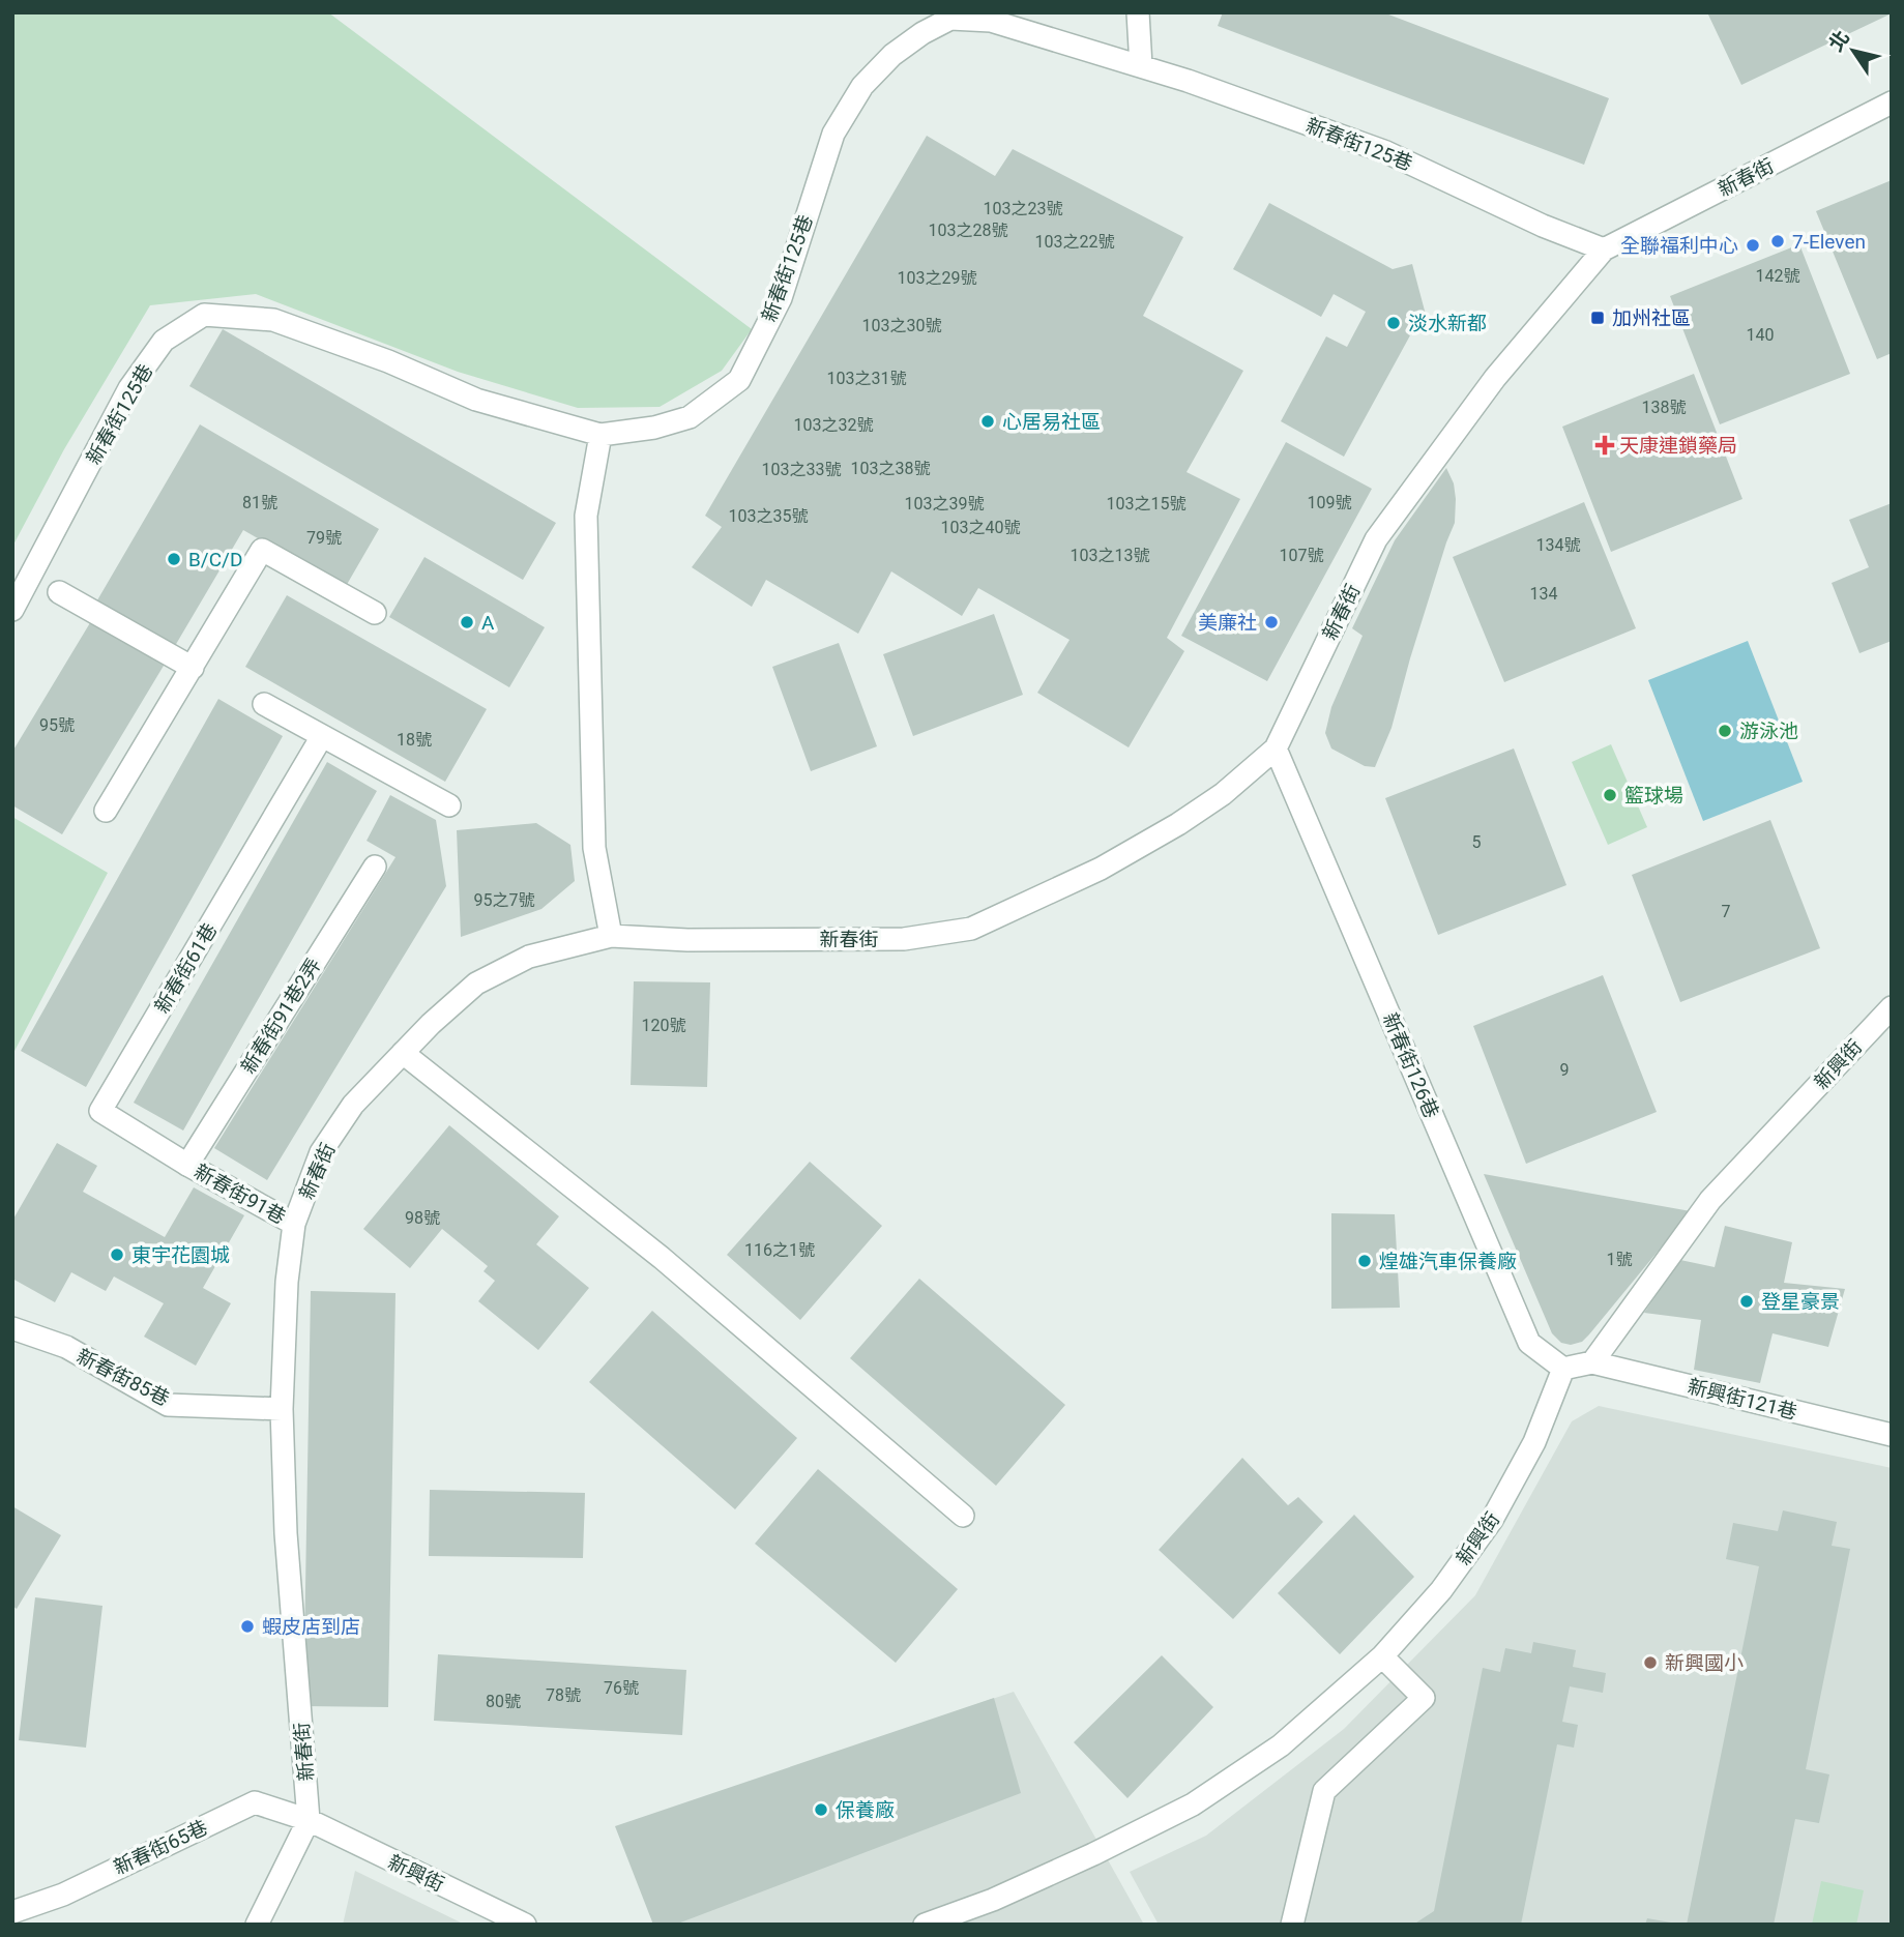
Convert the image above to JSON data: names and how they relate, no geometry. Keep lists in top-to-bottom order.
{
  "streets": {
    "street": [
      "新春街125巷",
      "新春街",
      "新春街61巷",
      "新春街91巷2弄",
      "新興街",
      "新春街126巷",
      "新春街91巷",
      "新春街85巷",
      "新興街121巷",
      "新春街65巷"
    ]
  },
  "crossings": [
    ["新春街125巷", "新春街"],
    ["新春街", "新興街"],
    ["新春街", "新春街126巷"],
    ["新春街", "新春街91巷"],
    ["新春街", "新春街85巷"],
    ["新春街", "新春街65巷"],
    ["新春街61巷", "新春街91巷2弄"],
    ["新春街61巷", "新春街91巷"],
    ["新春街91巷2弄", "新春街91巷"],
    ["新興街", "新春街126巷"],
    ["新興街", "新興街121巷"],
    ["新興街", "新春街65巷"]
  ],
  "places": {
    "other": [
      "7-Eleven",
      "全聯福利中心",
      "淡水新都",
      "心居易社區",
      "B/C/D",
      "A",
      "美廉社",
      "游泳池",
      "籃球場",
      "東宇花園城",
      "煌雄汽車保養廠",
      "登星豪景",
      "蝦皮店到店",
      "新興國小",
      "保養廠"
    ],
    "transit": ["加州社區"],
    "health": ["天康連鎖藥局"]
  },
  "house_numbers": [
    "103之23號",
    "103之28號",
    "103之22號",
    "142號",
    "103之29號",
    "103之30號",
    "140",
    "103之31號",
    "138號",
    "103之32號",
    "103之38號",
    "103之33號",
    "81號",
    "109號",
    "103之39號",
    "103之15號",
    "103之35號",
    "103之40號",
    "79號",
    "134號",
    "103之13號",
    "107號",
    "134",
    "95號",
    "18號",
    "5",
    "95之7號",
    "7",
    "120號",
    "9",
    "98號",
    "116之1號",
    "1號",
    "76號",
    "78號",
    "80號"
  ],
  "north": "top left"
}
